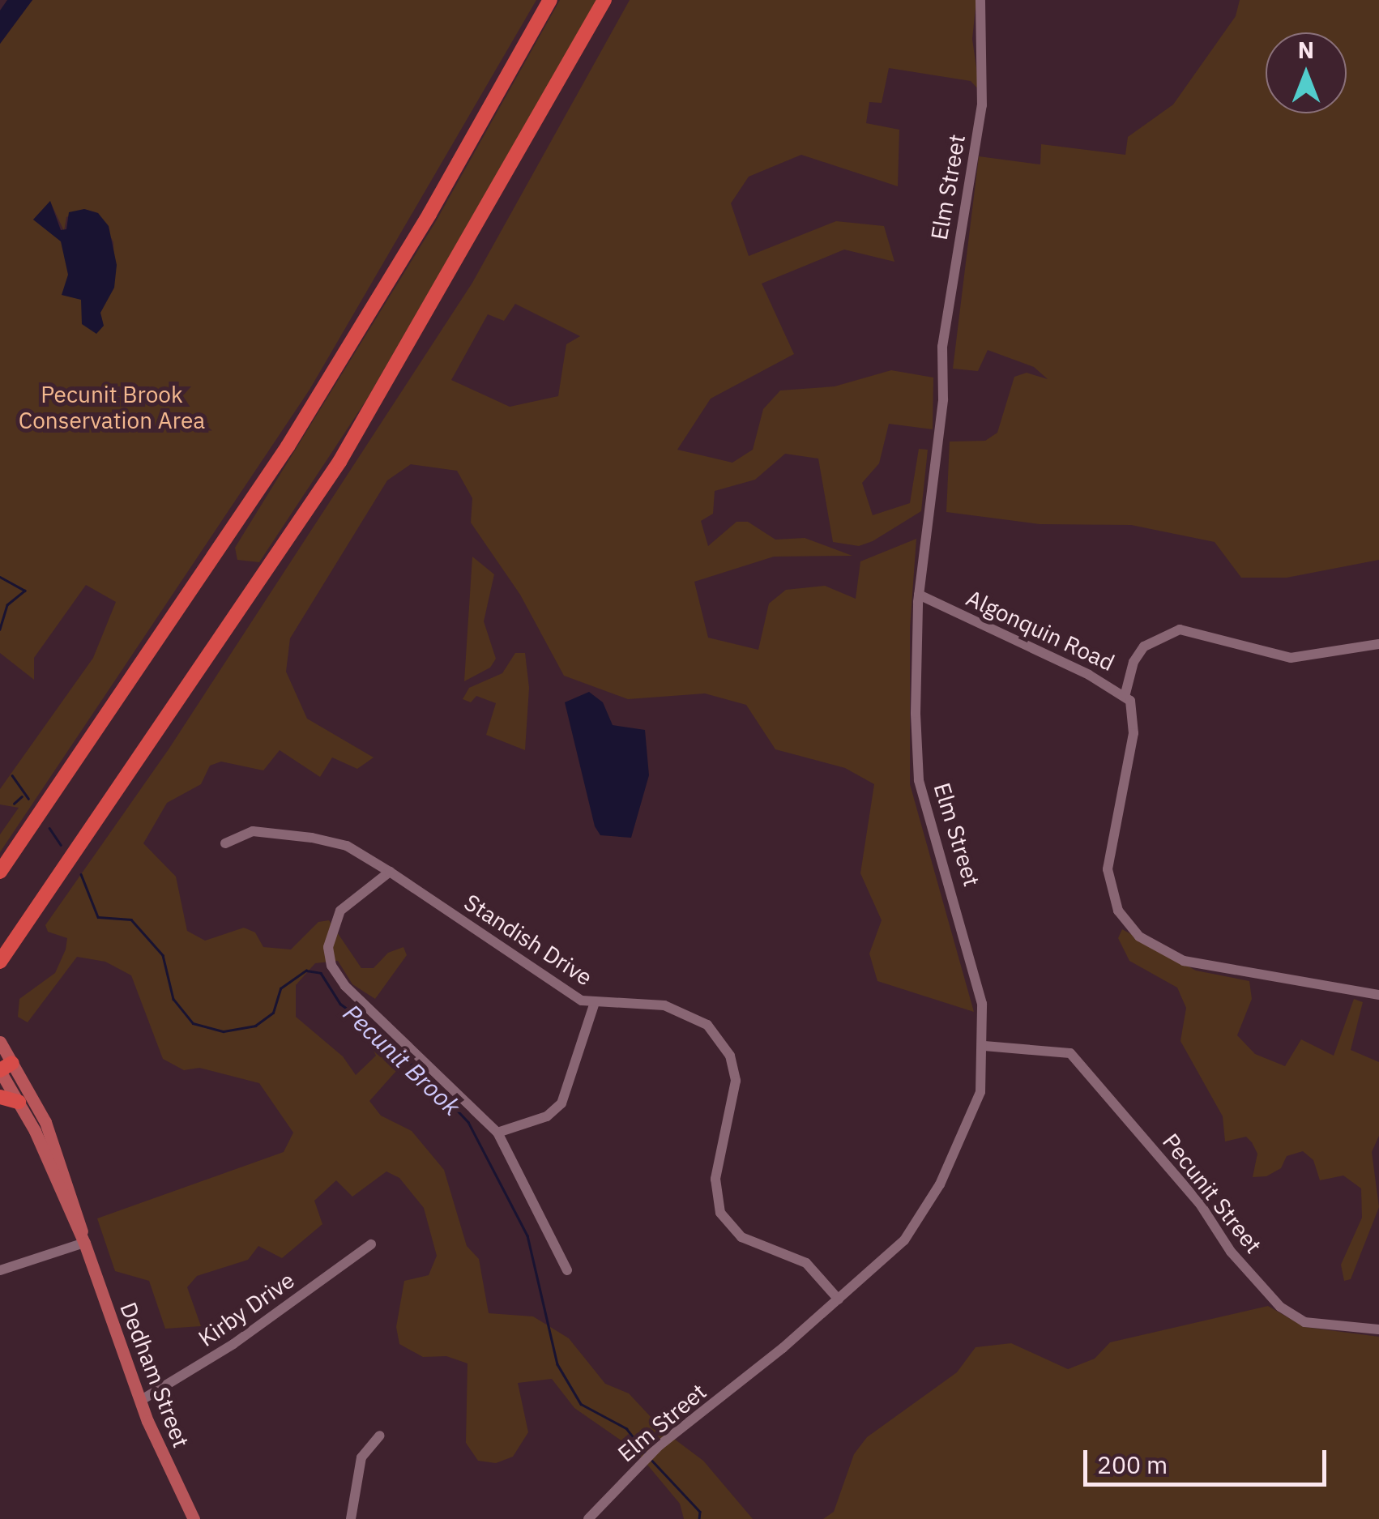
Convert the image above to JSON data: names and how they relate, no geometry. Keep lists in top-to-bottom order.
{
  "streets": {
    "main road": ["Dedham Street"],
    "street": [
      "Elm Street",
      "Algonquin Road",
      "Standish Drive",
      "Pecunit Street",
      "Kirby Drive"
    ]
  },
  "crossings": [
    ["Elm Street", "Algonquin Road"],
    ["Elm Street", "Standish Drive"],
    ["Elm Street", "Pecunit Street"],
    ["Kirby Drive", "Dedham Street"]
  ],
  "water": ["Pecunit Brook"],
  "parks": ["Pecunit Brook Conservation Area"],
  "scale_bar": "200 m",
  "north": "top"
}
